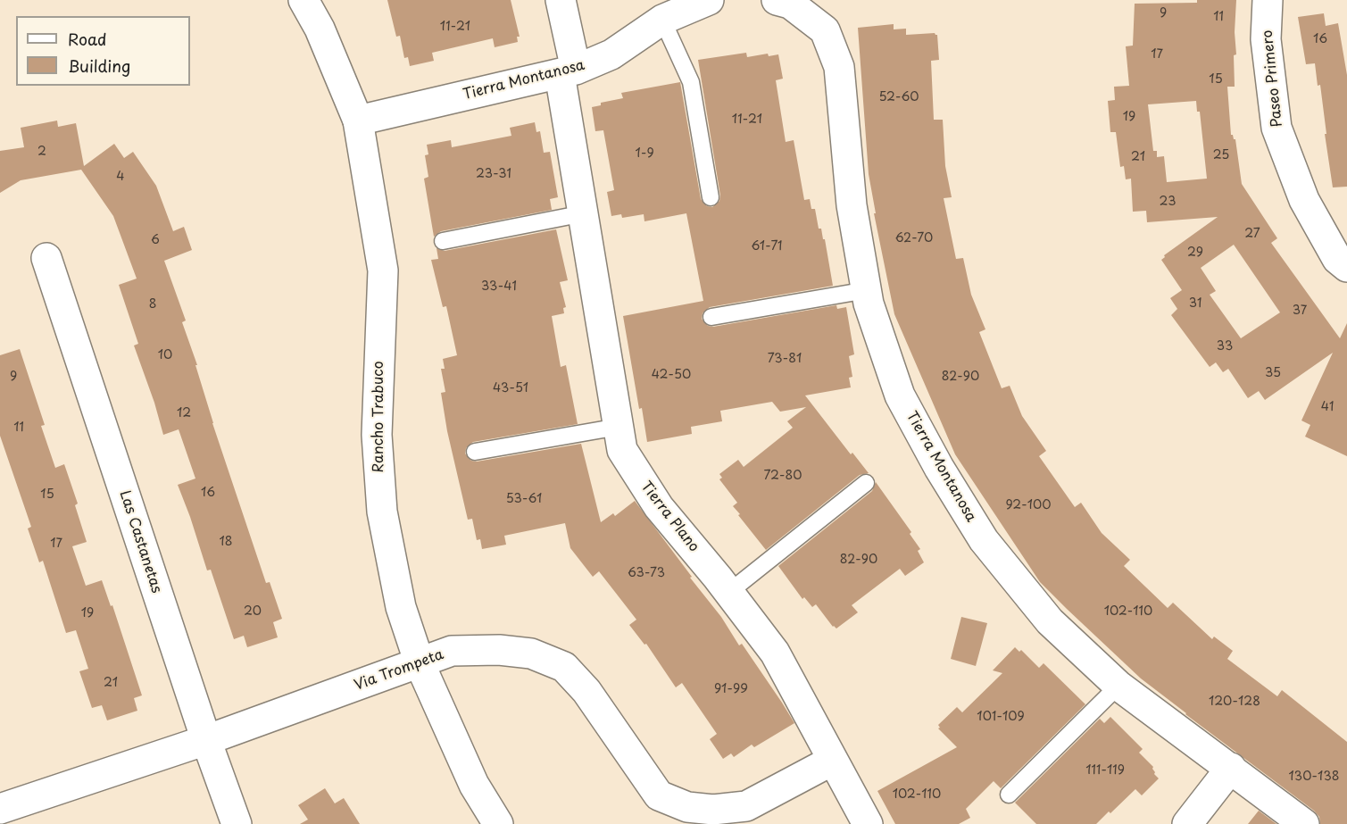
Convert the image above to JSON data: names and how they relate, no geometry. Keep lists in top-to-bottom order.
{
  "streets": {
    "street": [
      "Paseo Primero",
      "Tierra Montanosa",
      "Rancho Trabuco",
      "Tierra Plano",
      "Las Castanetas",
      "Via Trompeta"
    ]
  },
  "crossings": [
    ["Tierra Montanosa", "Rancho Trabuco"],
    ["Tierra Montanosa", "Tierra Plano"],
    ["Rancho Trabuco", "Via Trompeta"],
    ["Tierra Plano", "Via Trompeta"],
    ["Las Castanetas", "Via Trompeta"]
  ],
  "house_numbers": [
    "9",
    "11",
    "11-21",
    "16",
    "17",
    "15",
    "52-60",
    "19",
    "11-21",
    "2",
    "1-9",
    "25",
    "21",
    "23-31",
    "4",
    "23",
    "27",
    "62-70",
    "6",
    "61-71",
    "29",
    "33-41",
    "31",
    "8",
    "37",
    "33",
    "10",
    "73-81",
    "35",
    "42-50",
    "9",
    "82-90",
    "43-51",
    "41",
    "12",
    "11",
    "72-80",
    "16",
    "15",
    "53-61",
    "92-100",
    "18",
    "17",
    "82-90",
    "63-73",
    "20",
    "102-110",
    "19",
    "21",
    "91-99",
    "120-128",
    "101-109",
    "111-119",
    "130-138",
    "102-110"
  ],
  "legend": ["Road", "Building"]
}
